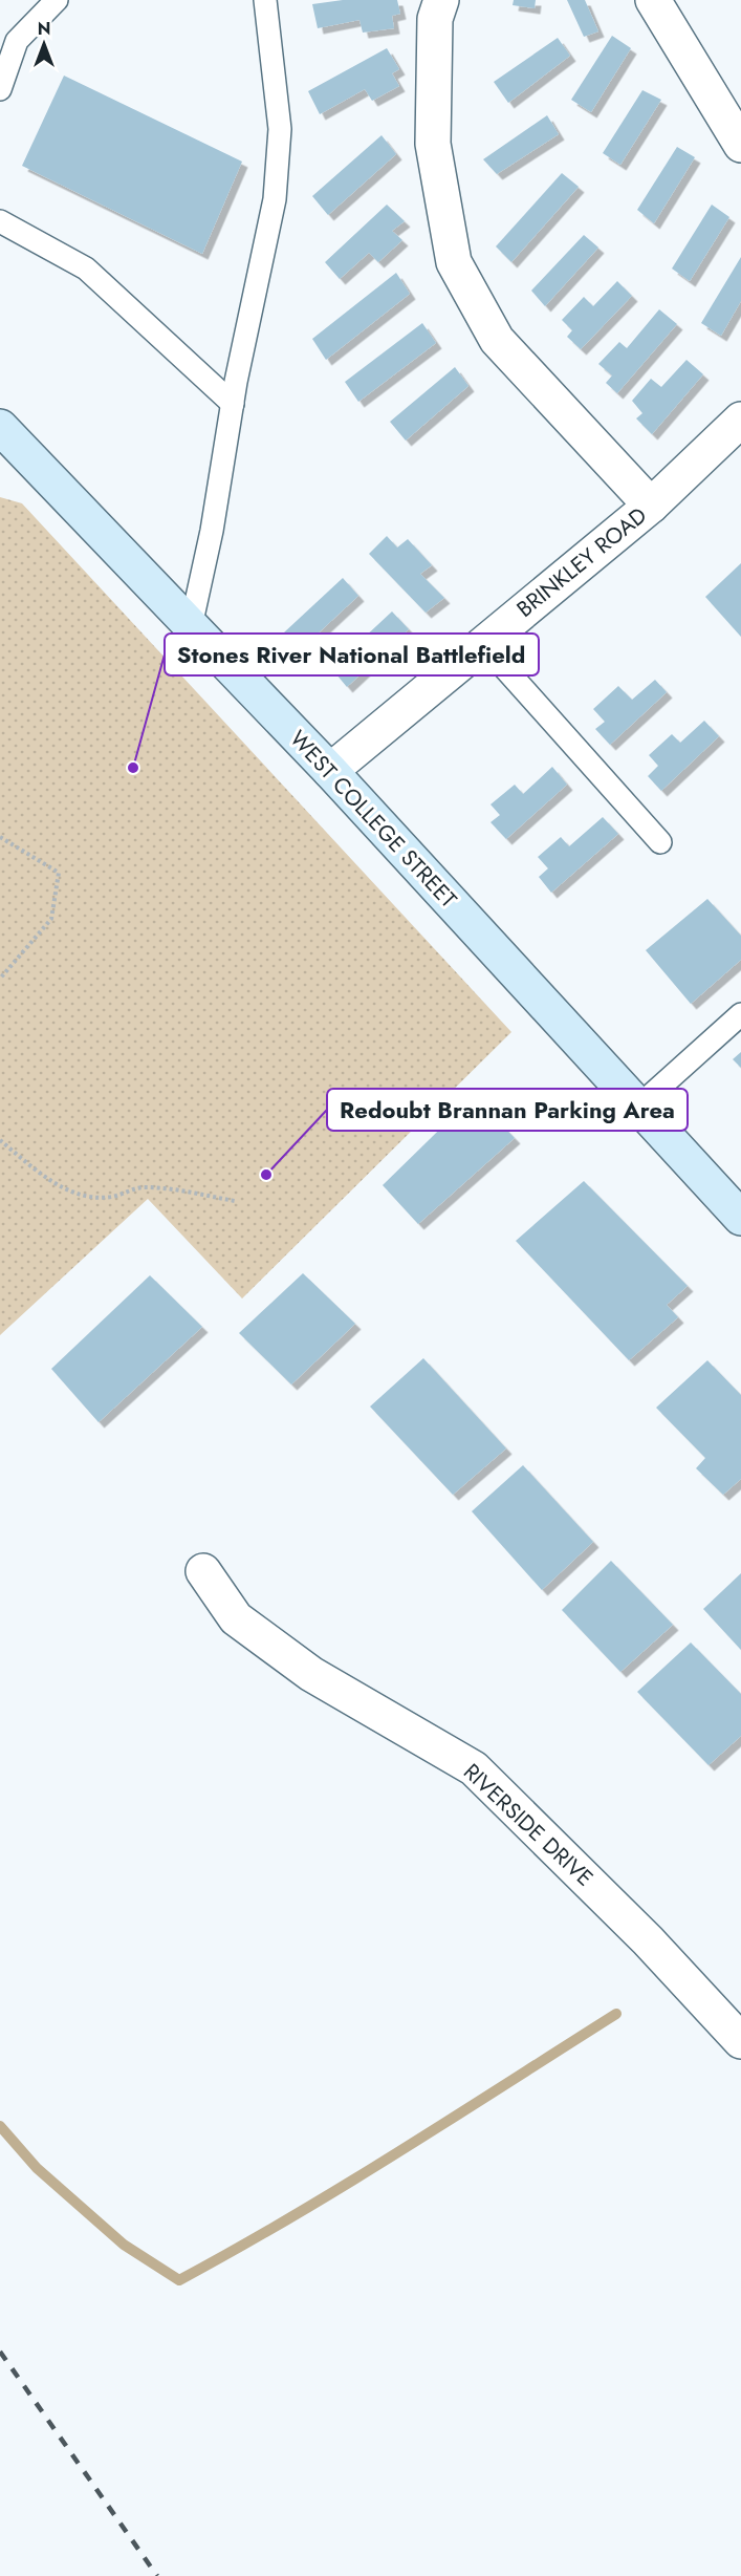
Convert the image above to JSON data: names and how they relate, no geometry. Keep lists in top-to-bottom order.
{
  "streets": {
    "street": ["BRINKLEY ROAD", "WEST COLLEGE STREET", "RIVERSIDE DRIVE"]
  },
  "crossings": [
    ["BRINKLEY ROAD", "WEST COLLEGE STREET"]
  ],
  "places": ["Stones River National Battlefield", "Redoubt Brannan Parking Area"],
  "north": "top"
}
